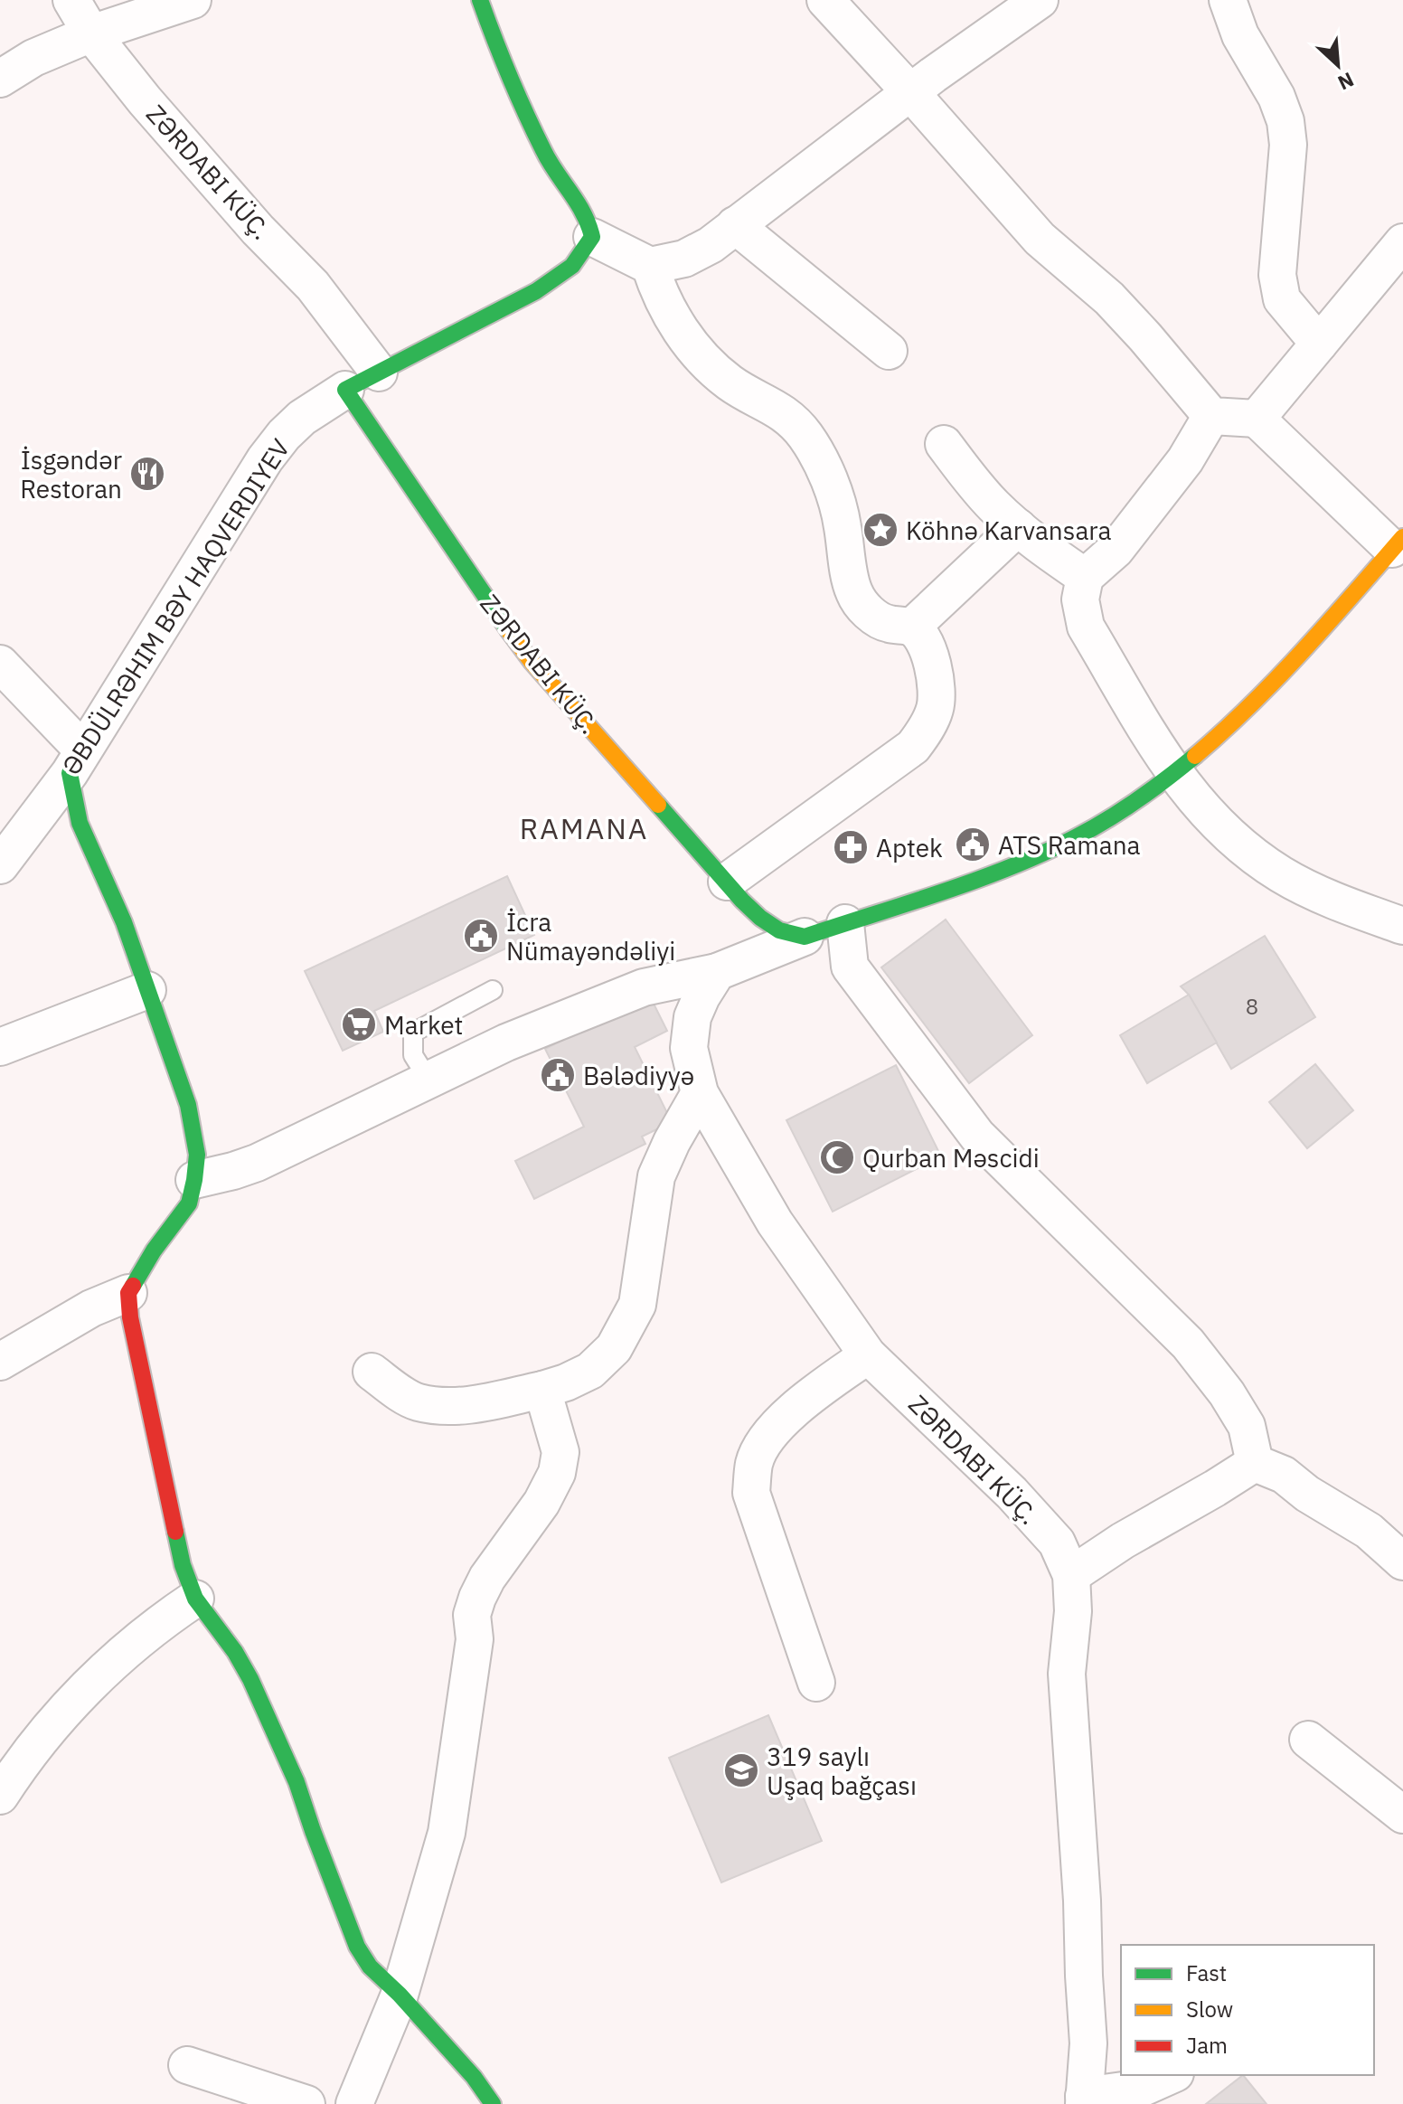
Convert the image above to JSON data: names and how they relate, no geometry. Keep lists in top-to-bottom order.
{
  "streets": {
    "street": ["ZƏRDABI KÜÇ.", "ƏBDÜLRƏHIM BƏY HAQVERDIYEV"]
  },
  "crossings": [
    ["ZƏRDABI KÜÇ.", "ƏBDÜLRƏHIM BƏY HAQVERDIYEV"]
  ],
  "districts": ["RAMANA"],
  "places": {
    "restaurant": ["İsgəndər Restoran"],
    "place": ["Köhnə Karvansara"],
    "public building": ["ATS Ramana", "İcra Nümayəndəliyi", "Bələdiyyə"],
    "pharmacy": ["Aptek"],
    "supermarket": ["Market"],
    "mosque": ["Qurban Məscidi"],
    "school or university": ["319 saylı Uşaq bağçası"]
  },
  "house_numbers": ["8"],
  "legend": ["Fast", "Slow", "Jam"],
  "north": "bottom right"
}
